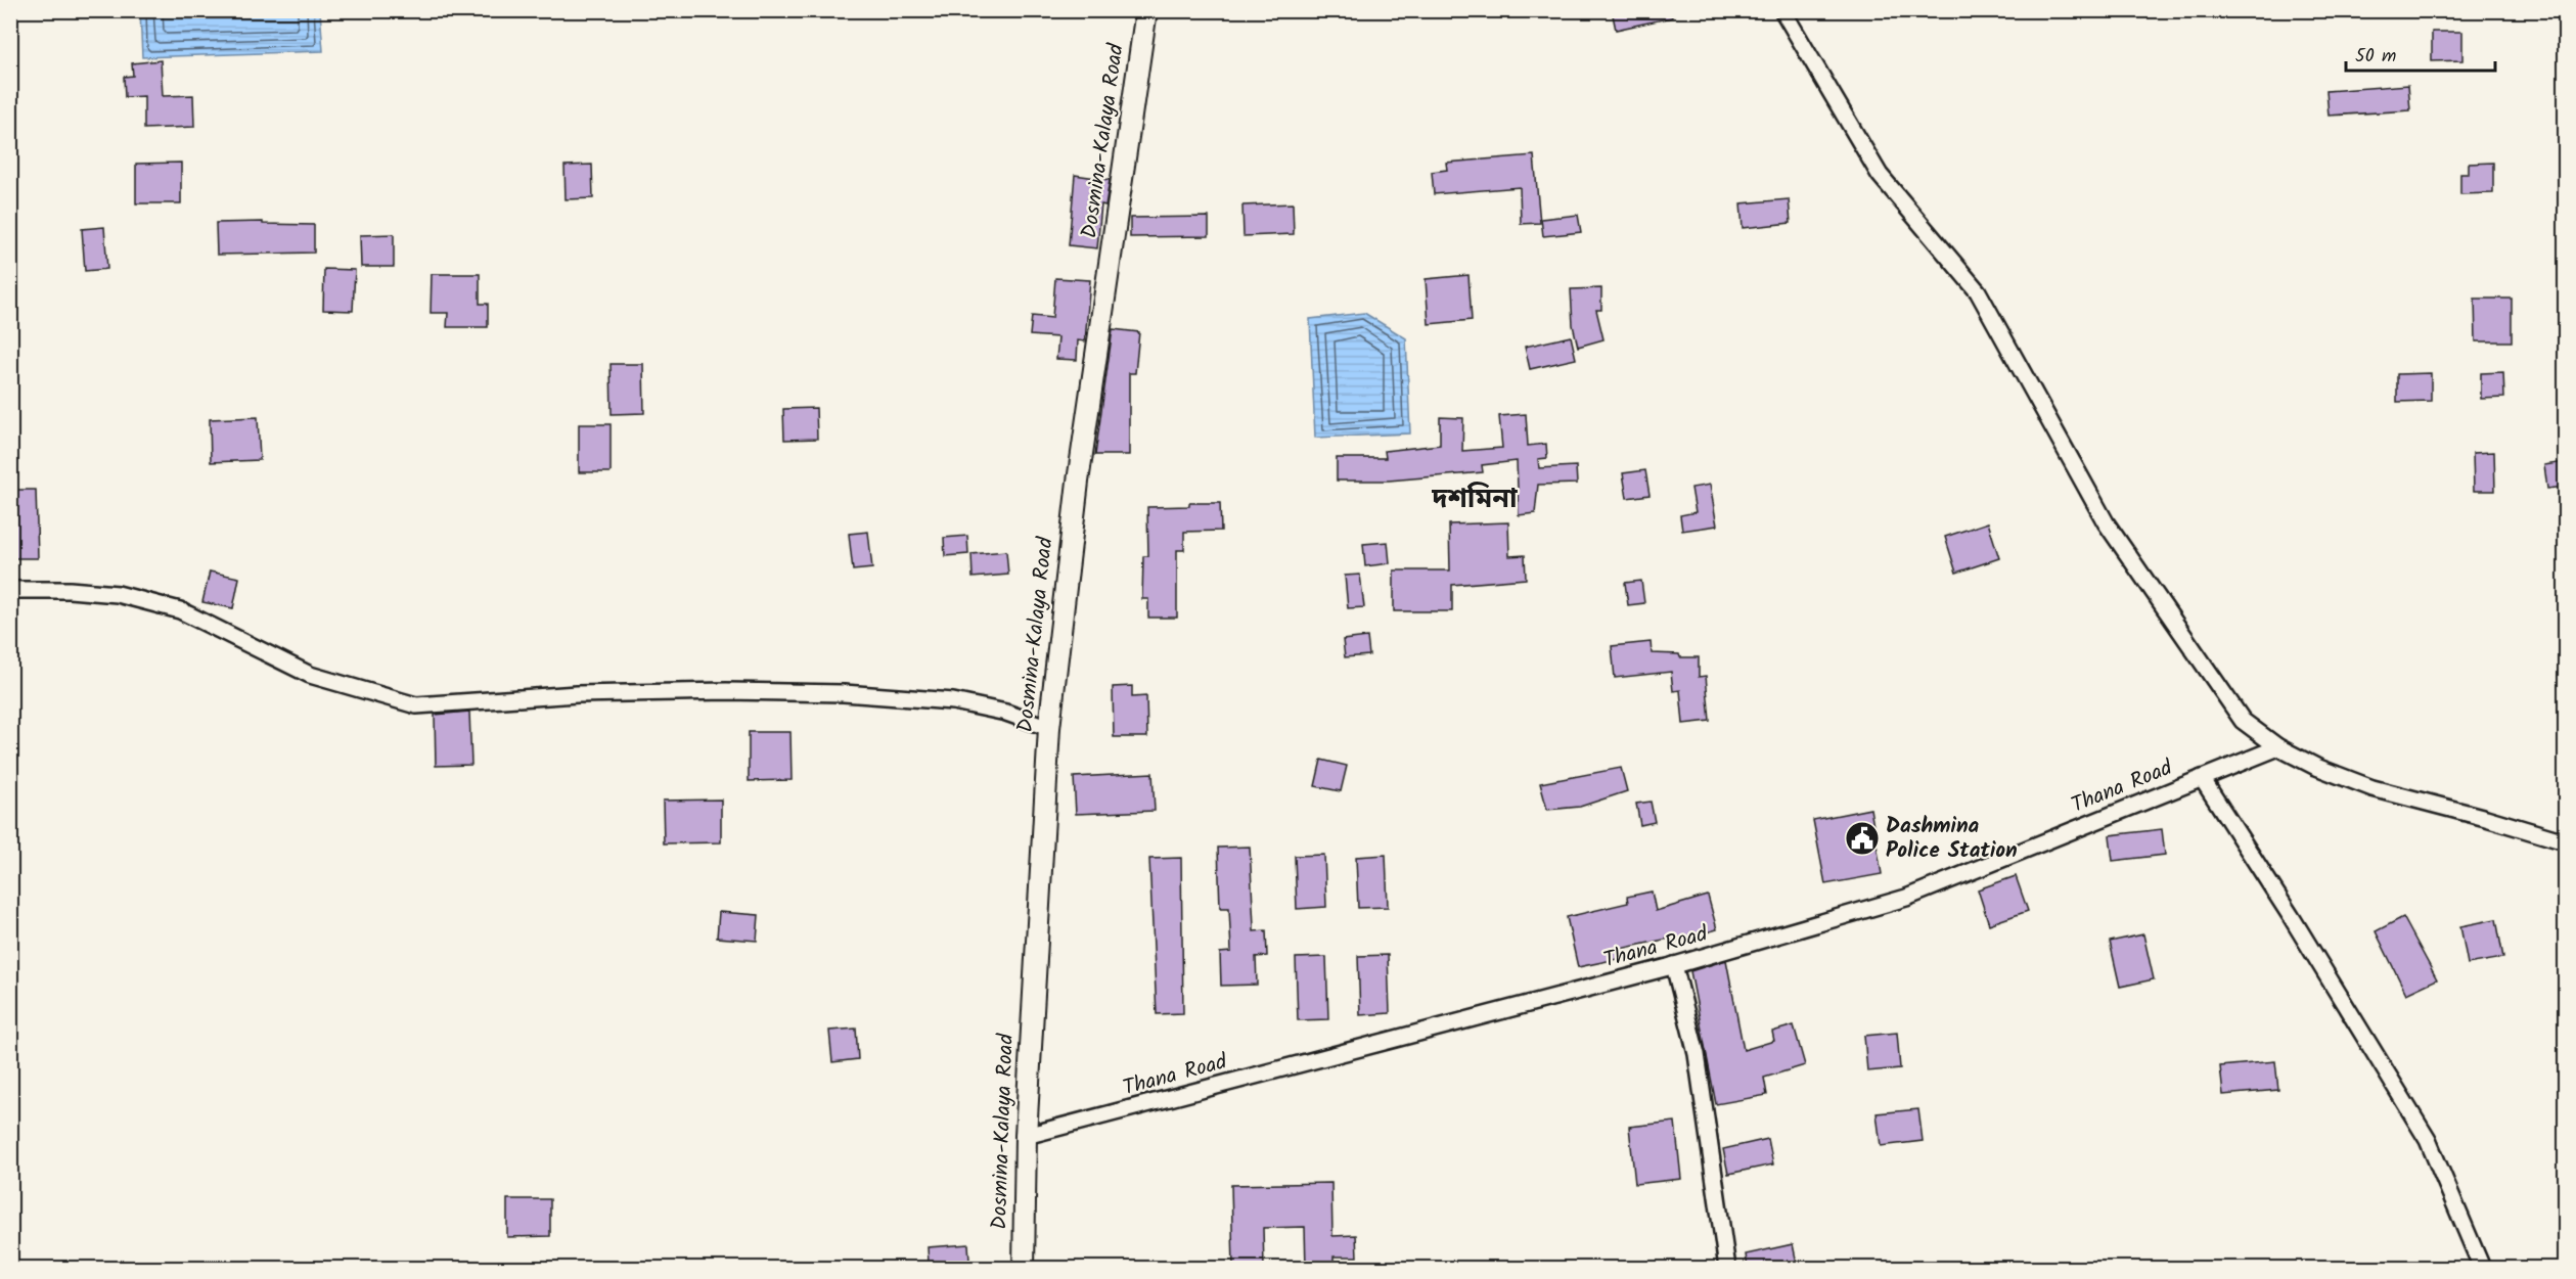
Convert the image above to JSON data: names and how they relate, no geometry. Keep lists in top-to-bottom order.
{
  "streets": {
    "street": ["Dosmina-Kalaya Road", "Thana Road"]
  },
  "crossings": [
    ["Dosmina-Kalaya Road", "Thana Road"]
  ],
  "districts": ["দশমিনা"],
  "places": {
    "public building": ["Dashmina Police Station"]
  },
  "scale_bar": "50 m"
}
